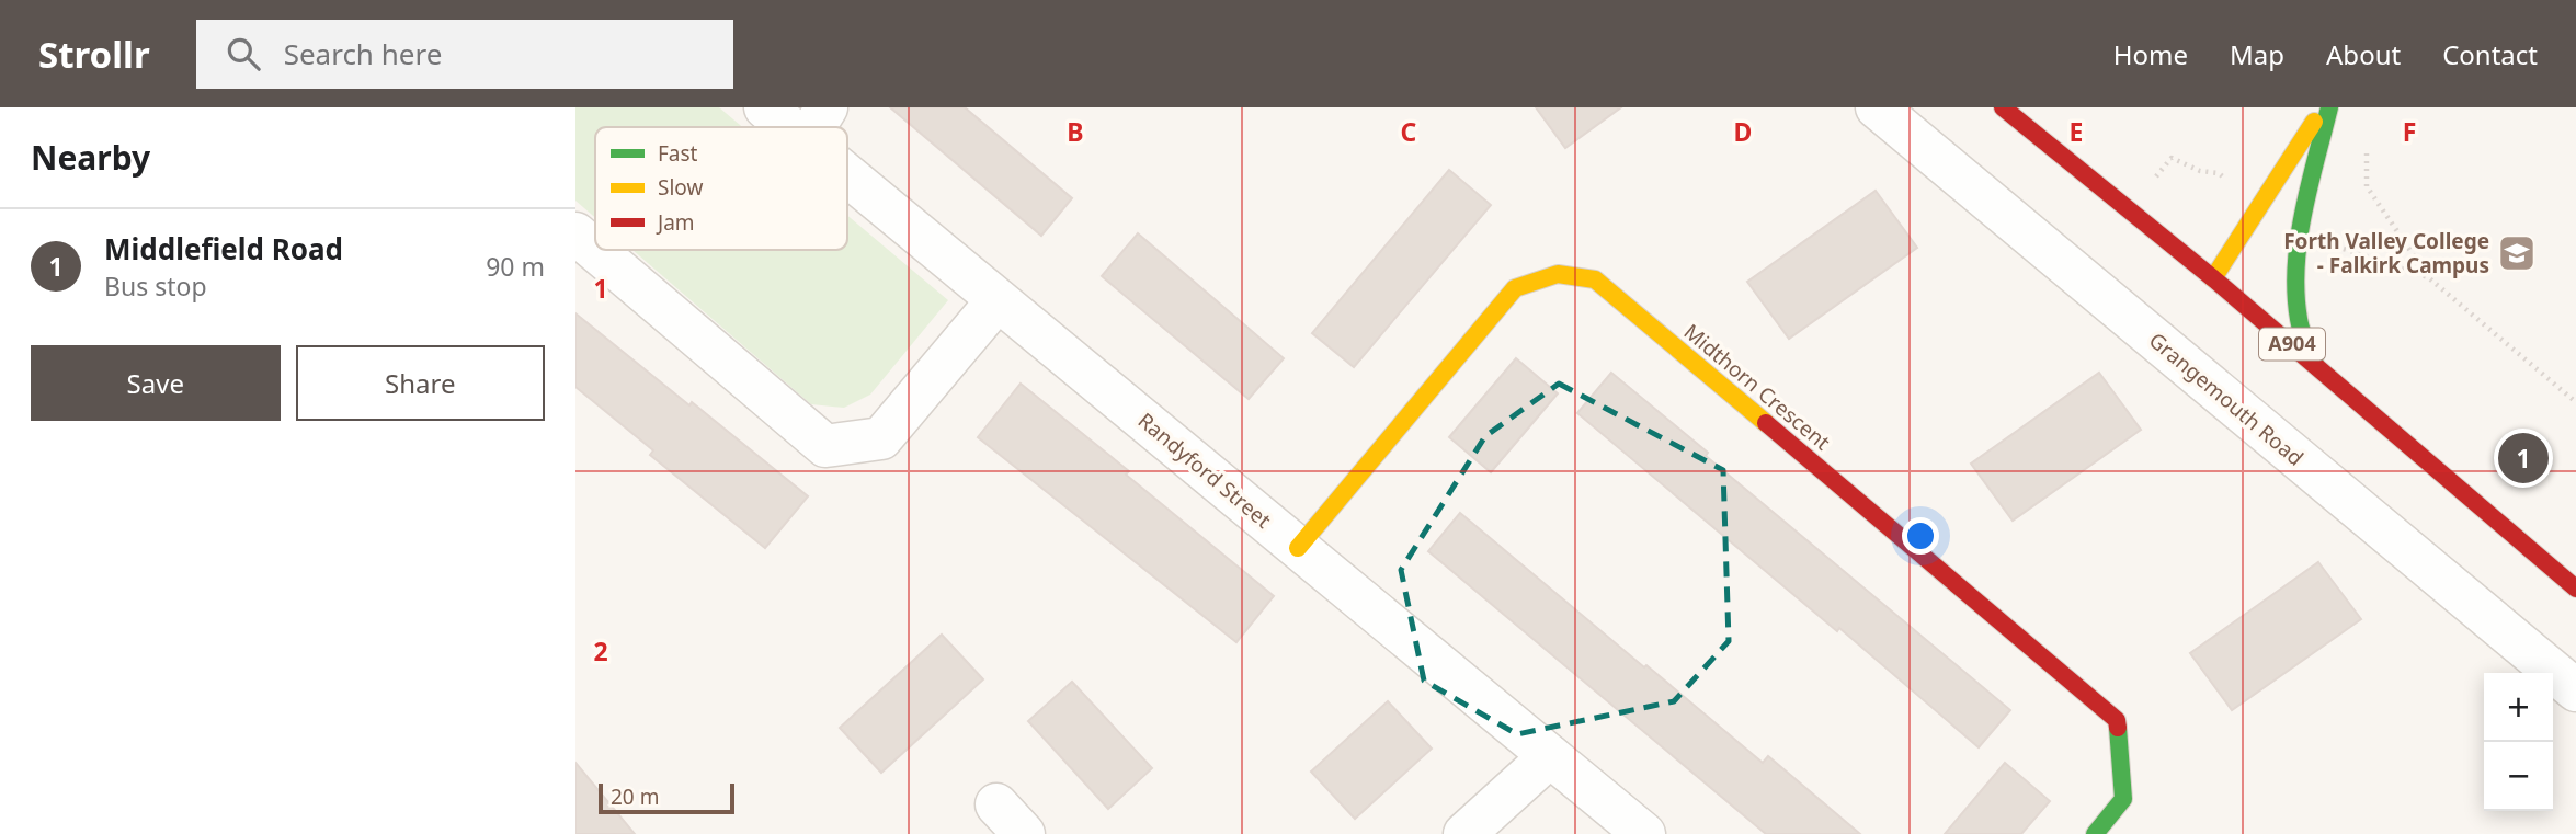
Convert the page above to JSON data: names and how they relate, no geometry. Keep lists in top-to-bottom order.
{
  "streets": {
    "street": [
      "A904",
      "Midthorn Crescent",
      "Grangemouth Road",
      "Randyford Street"
    ]
  },
  "crossings": [
    ["Midthorn Crescent", "Randyford Street"]
  ],
  "places": {
    "school or university": ["Forth Valley College - Falkirk Campus"]
  },
  "legend": ["Fast", "Slow", "Jam"],
  "scale_bar": "20 m",
  "page": {
    "header": "Strollr",
    "search": "Search here",
    "nav": [
      "Home",
      "Map",
      "About",
      "Contact"
    ],
    "heading": "Nearby",
    "list": [
      {
        "mark": "1",
        "name": "Middlefield Road",
        "note": "Bus stop",
        "value": "90 m"
      }
    ],
    "buttons": ["Save", "Share"],
    "pins": "1",
    "map_buttons": ["+", "−"],
    "scale": "20 m"
  },
  "grid": {
    "columns": [
      "B",
      "C",
      "D",
      "E",
      "F"
    ],
    "rows": ["1", "2"]
  }
}
